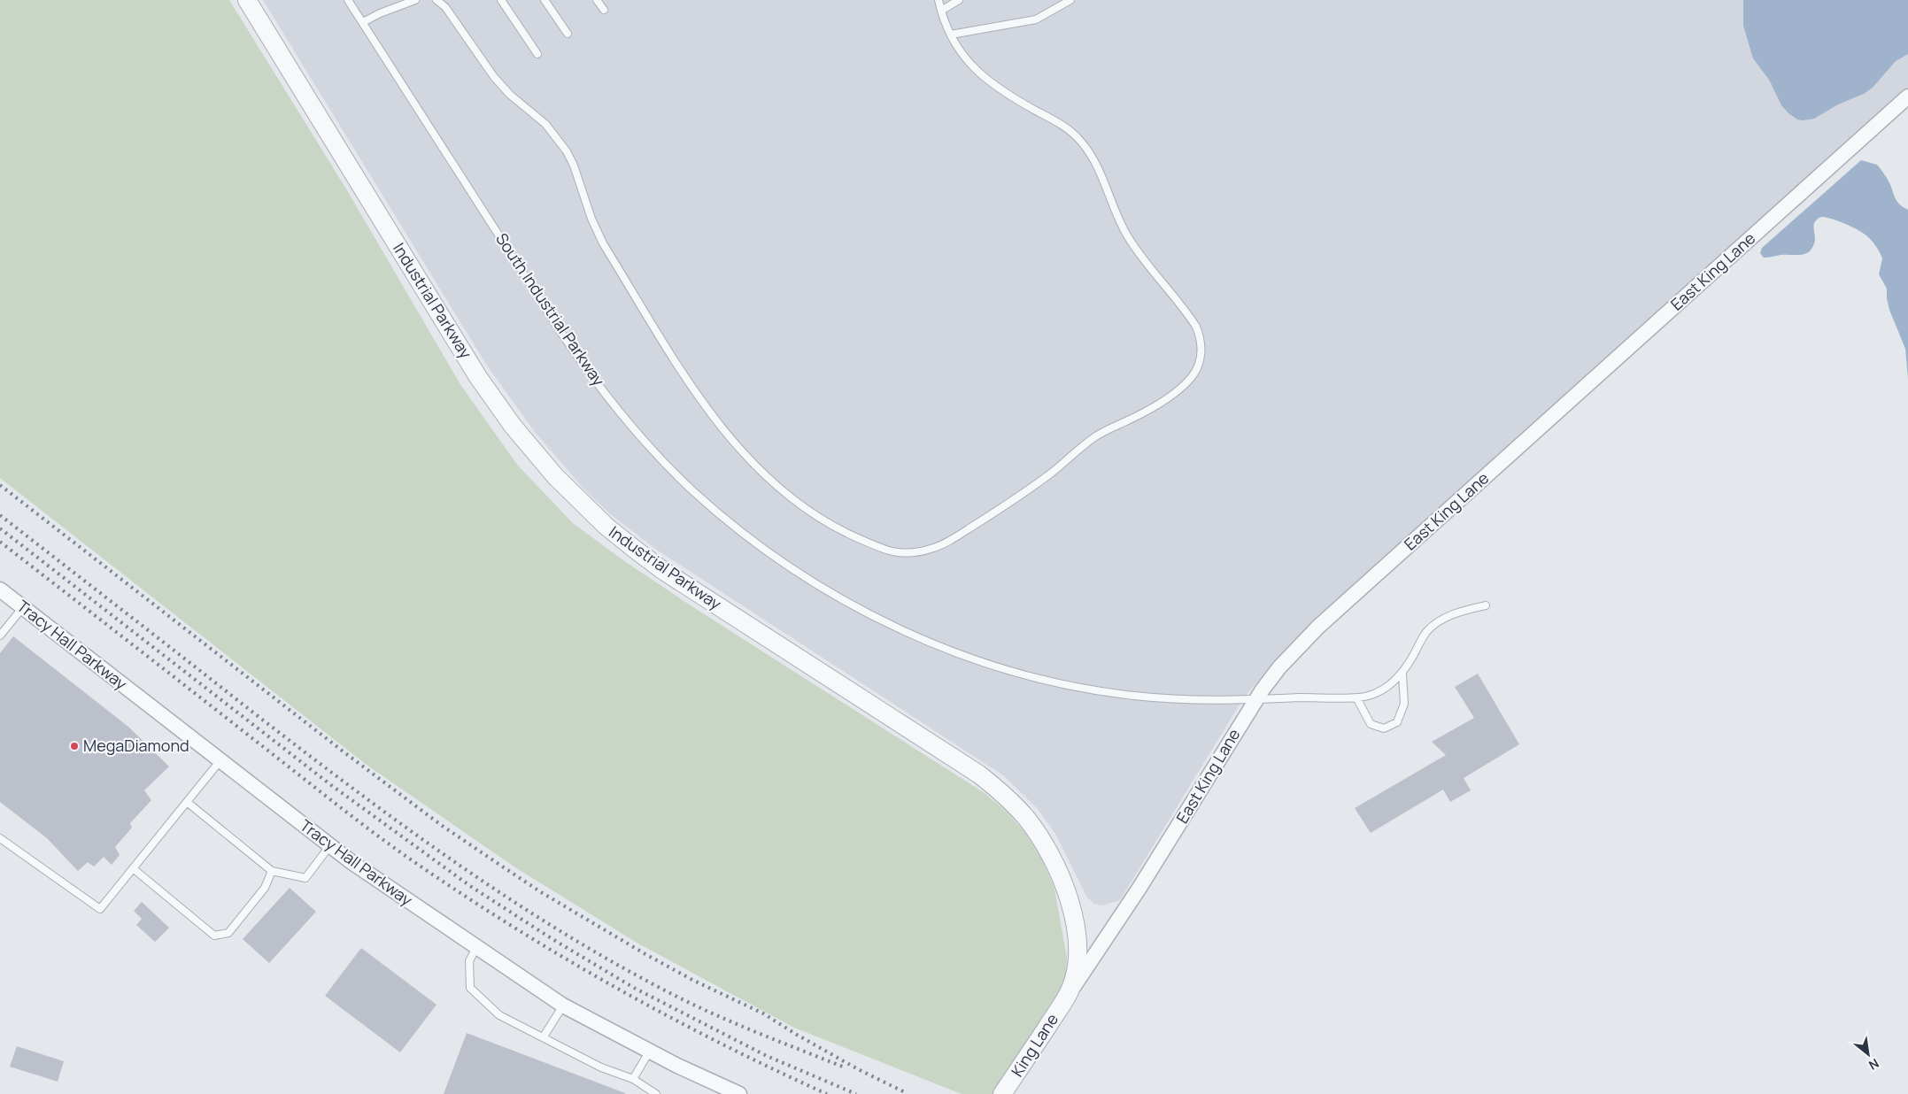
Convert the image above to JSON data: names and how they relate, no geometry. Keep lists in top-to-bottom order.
{
  "streets": {
    "street": [
      "East King Lane",
      "Industrial Parkway",
      "Tracy Hall Parkway",
      "King Lane"
    ],
    "lane": ["South Industrial Parkway"]
  },
  "crossings": [
    ["East King Lane", "Industrial Parkway"],
    ["East King Lane", "South Industrial Parkway"],
    ["East King Lane", "King Lane"],
    ["Industrial Parkway", "King Lane"]
  ],
  "places": ["MegaDiamond"],
  "north": "bottom right"
}
